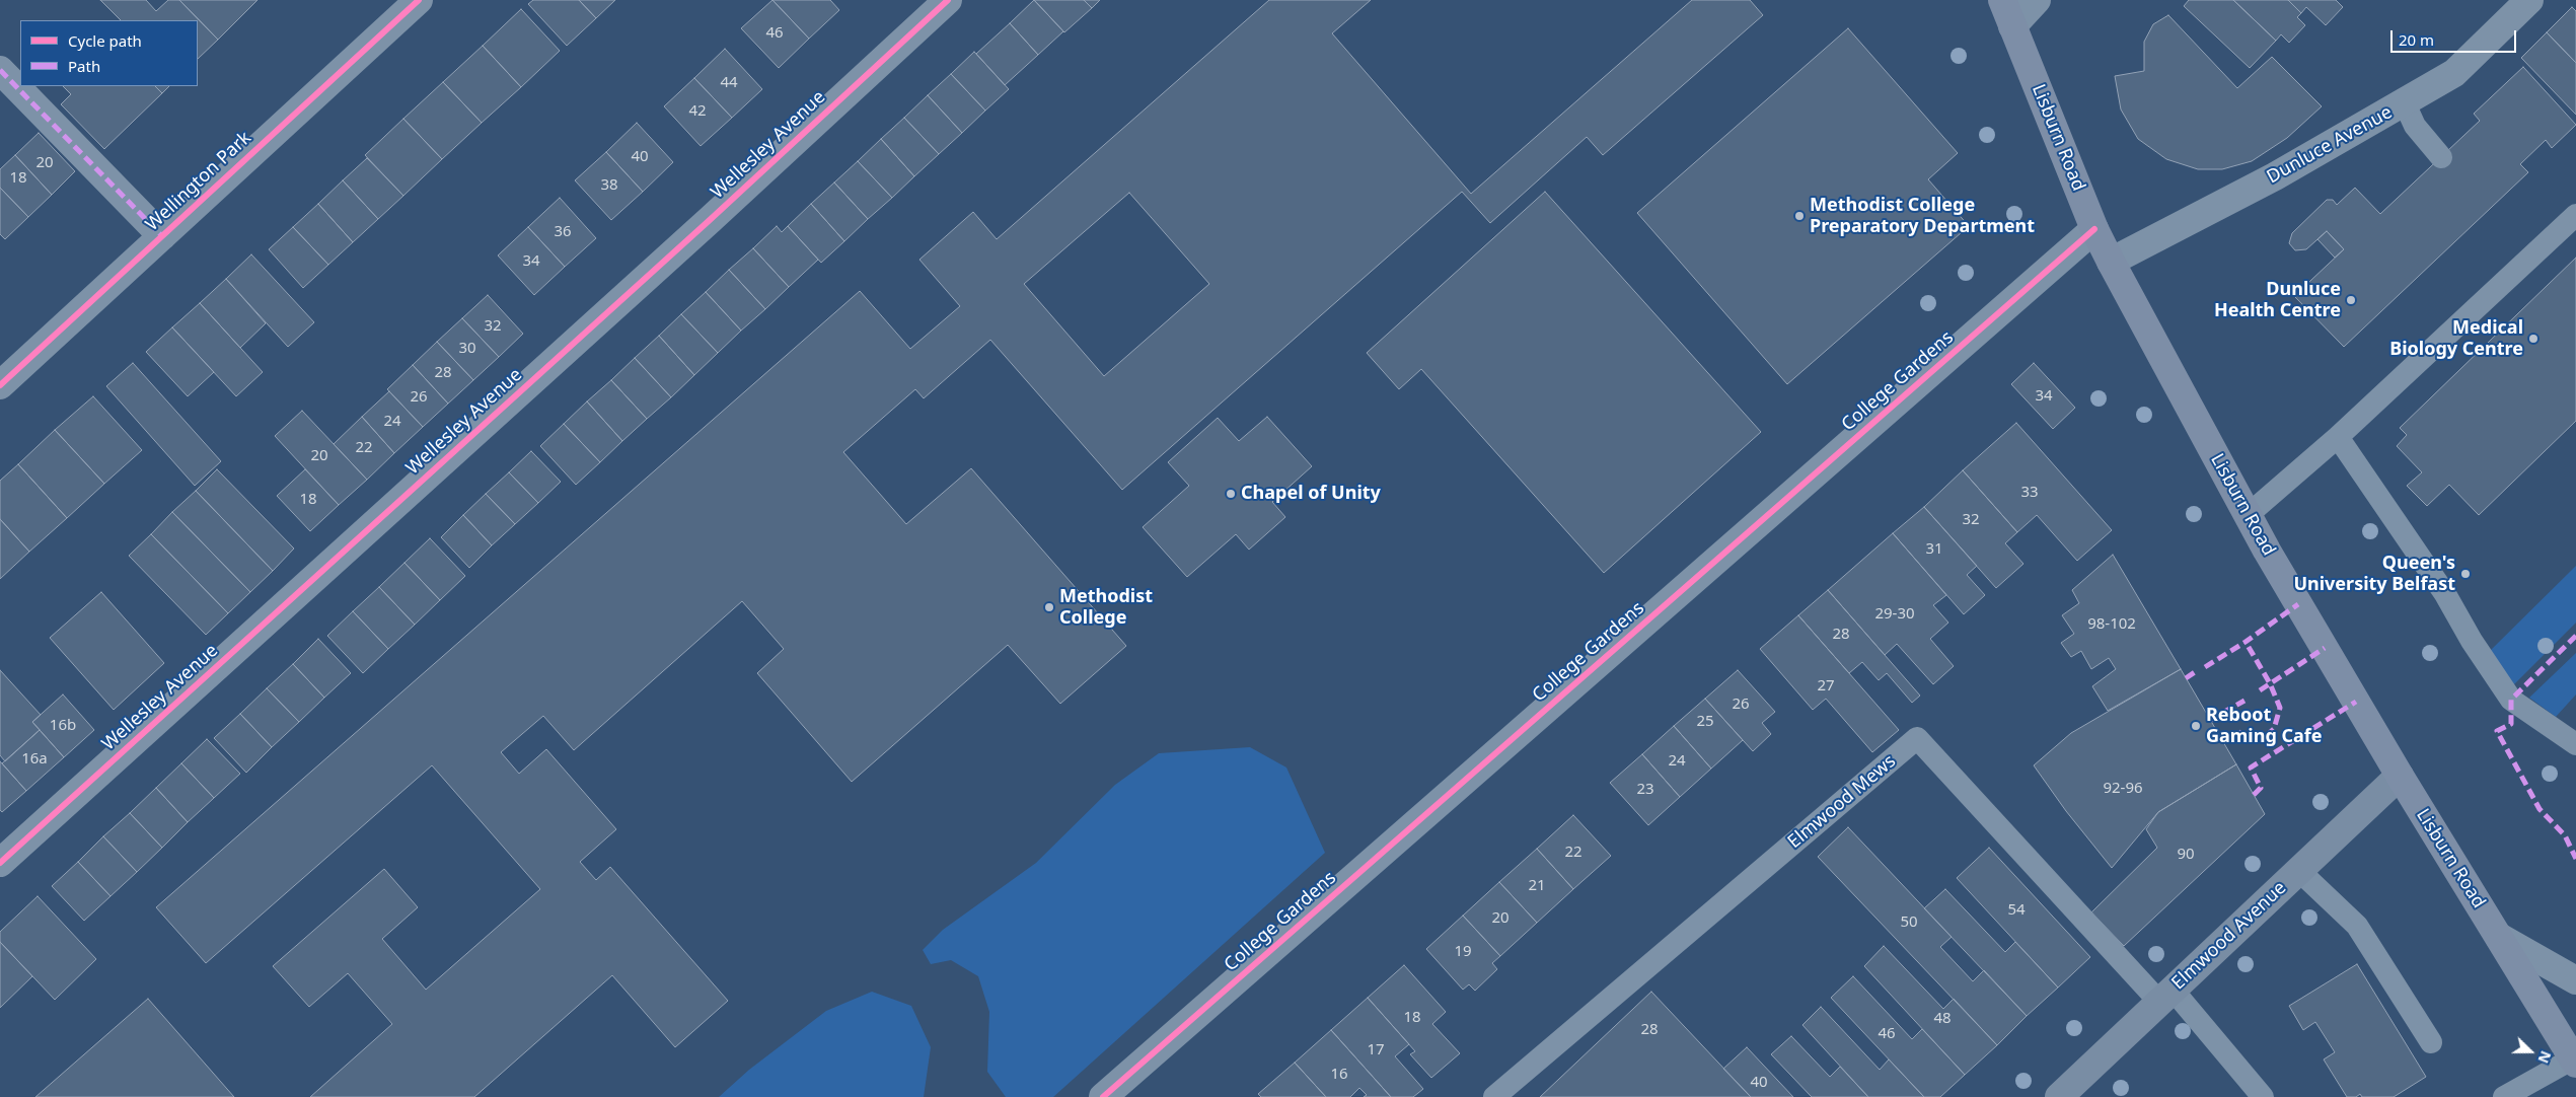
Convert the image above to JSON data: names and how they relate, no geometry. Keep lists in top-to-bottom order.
{
  "streets": {
    "main road": ["Lisburn Road"],
    "street": [
      "Wellesley Avenue",
      "Dunluce Avenue",
      "Wellington Park",
      "College Gardens",
      "Elmwood Avenue"
    ],
    "lane": ["Elmwood Mews"]
  },
  "crossings": [
    ["Lisburn Road", "Dunluce Avenue"],
    ["Lisburn Road", "College Gardens"],
    ["Lisburn Road", "Elmwood Avenue"],
    ["Elmwood Mews", "Elmwood Avenue"]
  ],
  "places": [
    "Methodist College Preparatory Department",
    "Dunluce Health Centre",
    "Medical Biology Centre",
    "Chapel of Unity",
    "Queen's University Belfast",
    "Methodist College",
    "Reboot Gaming Cafe"
  ],
  "house_numbers": [
    "46",
    "44",
    "42",
    "40",
    "20",
    "18",
    "38",
    "36",
    "34",
    "32",
    "30",
    "28",
    "34",
    "26",
    "24",
    "22",
    "20",
    "33",
    "18",
    "32",
    "31",
    "29-30",
    "98-102",
    "28",
    "27",
    "26",
    "25",
    "16b",
    "16a",
    "24",
    "92-96",
    "23",
    "22",
    "90",
    "21",
    "54",
    "20",
    "50",
    "19",
    "18",
    "48",
    "28",
    "46",
    "17",
    "16",
    "40"
  ],
  "legend": ["Cycle path", "Path"],
  "scale_bar": "20 m",
  "north": "right"
}
